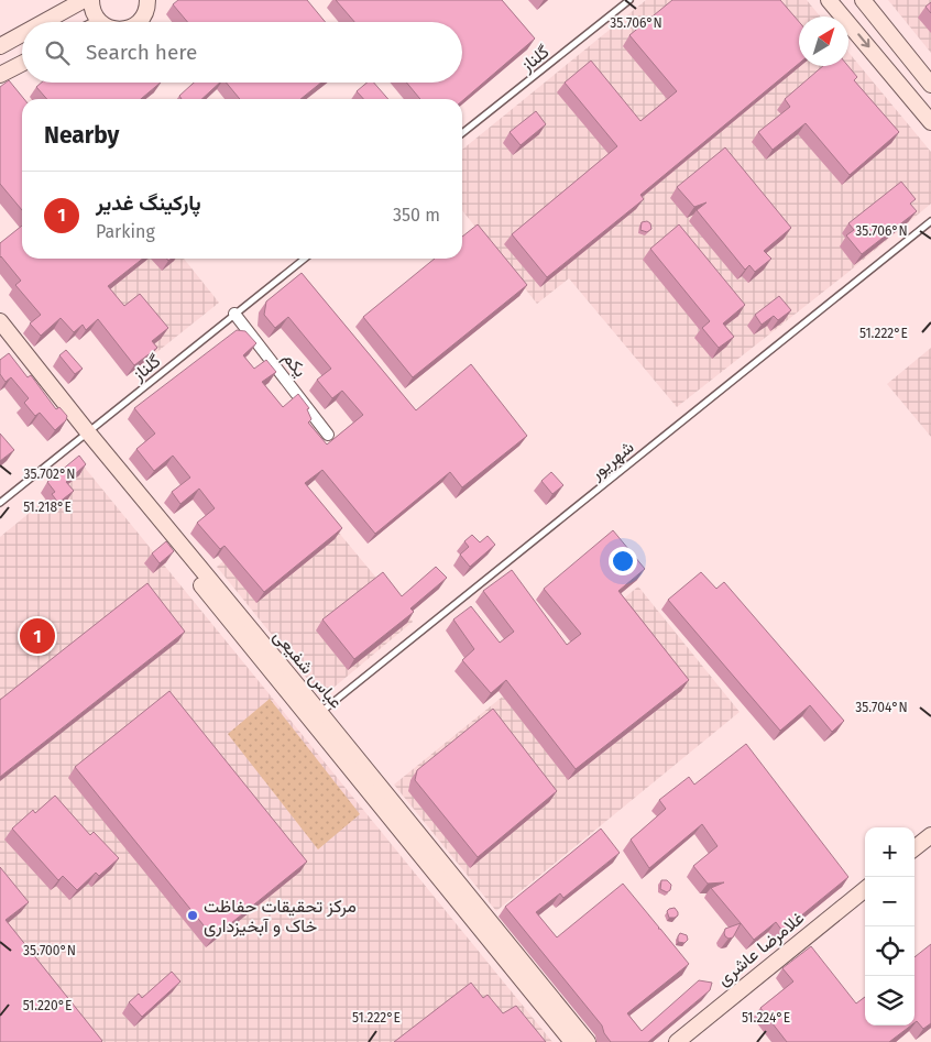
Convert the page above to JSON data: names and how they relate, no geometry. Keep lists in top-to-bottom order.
{
  "streets": {
    "main road": ["عباس شفیعی", "غلامرضا عاشری"],
    "street": ["یکم"],
    "lane": ["گلناز", "شهریور"]
  },
  "crossings": [
    ["گلناز", "یکم"],
    ["گلناز", "عباس شفیعی"],
    ["شهریور", "عباس شفیعی"]
  ],
  "places": ["مرکز تحقیقات حفاظت خاک و آبخیزداری"],
  "north": "top right",
  "page": {
    "search": "Search here",
    "heading": "Nearby",
    "list": [
      {
        "mark": "1",
        "name": "پارکینگ غدیر",
        "note": "Parking",
        "value": "350 m"
      }
    ],
    "pins": "1",
    "map_buttons": ["+", "−"]
  },
  "coordinates": [
    "35.706°N",
    "51.222°E",
    "35.702°N",
    "51.218°E",
    "35.704°N",
    "35.700°N",
    "51.220°E",
    "51.224°E"
  ]
}
